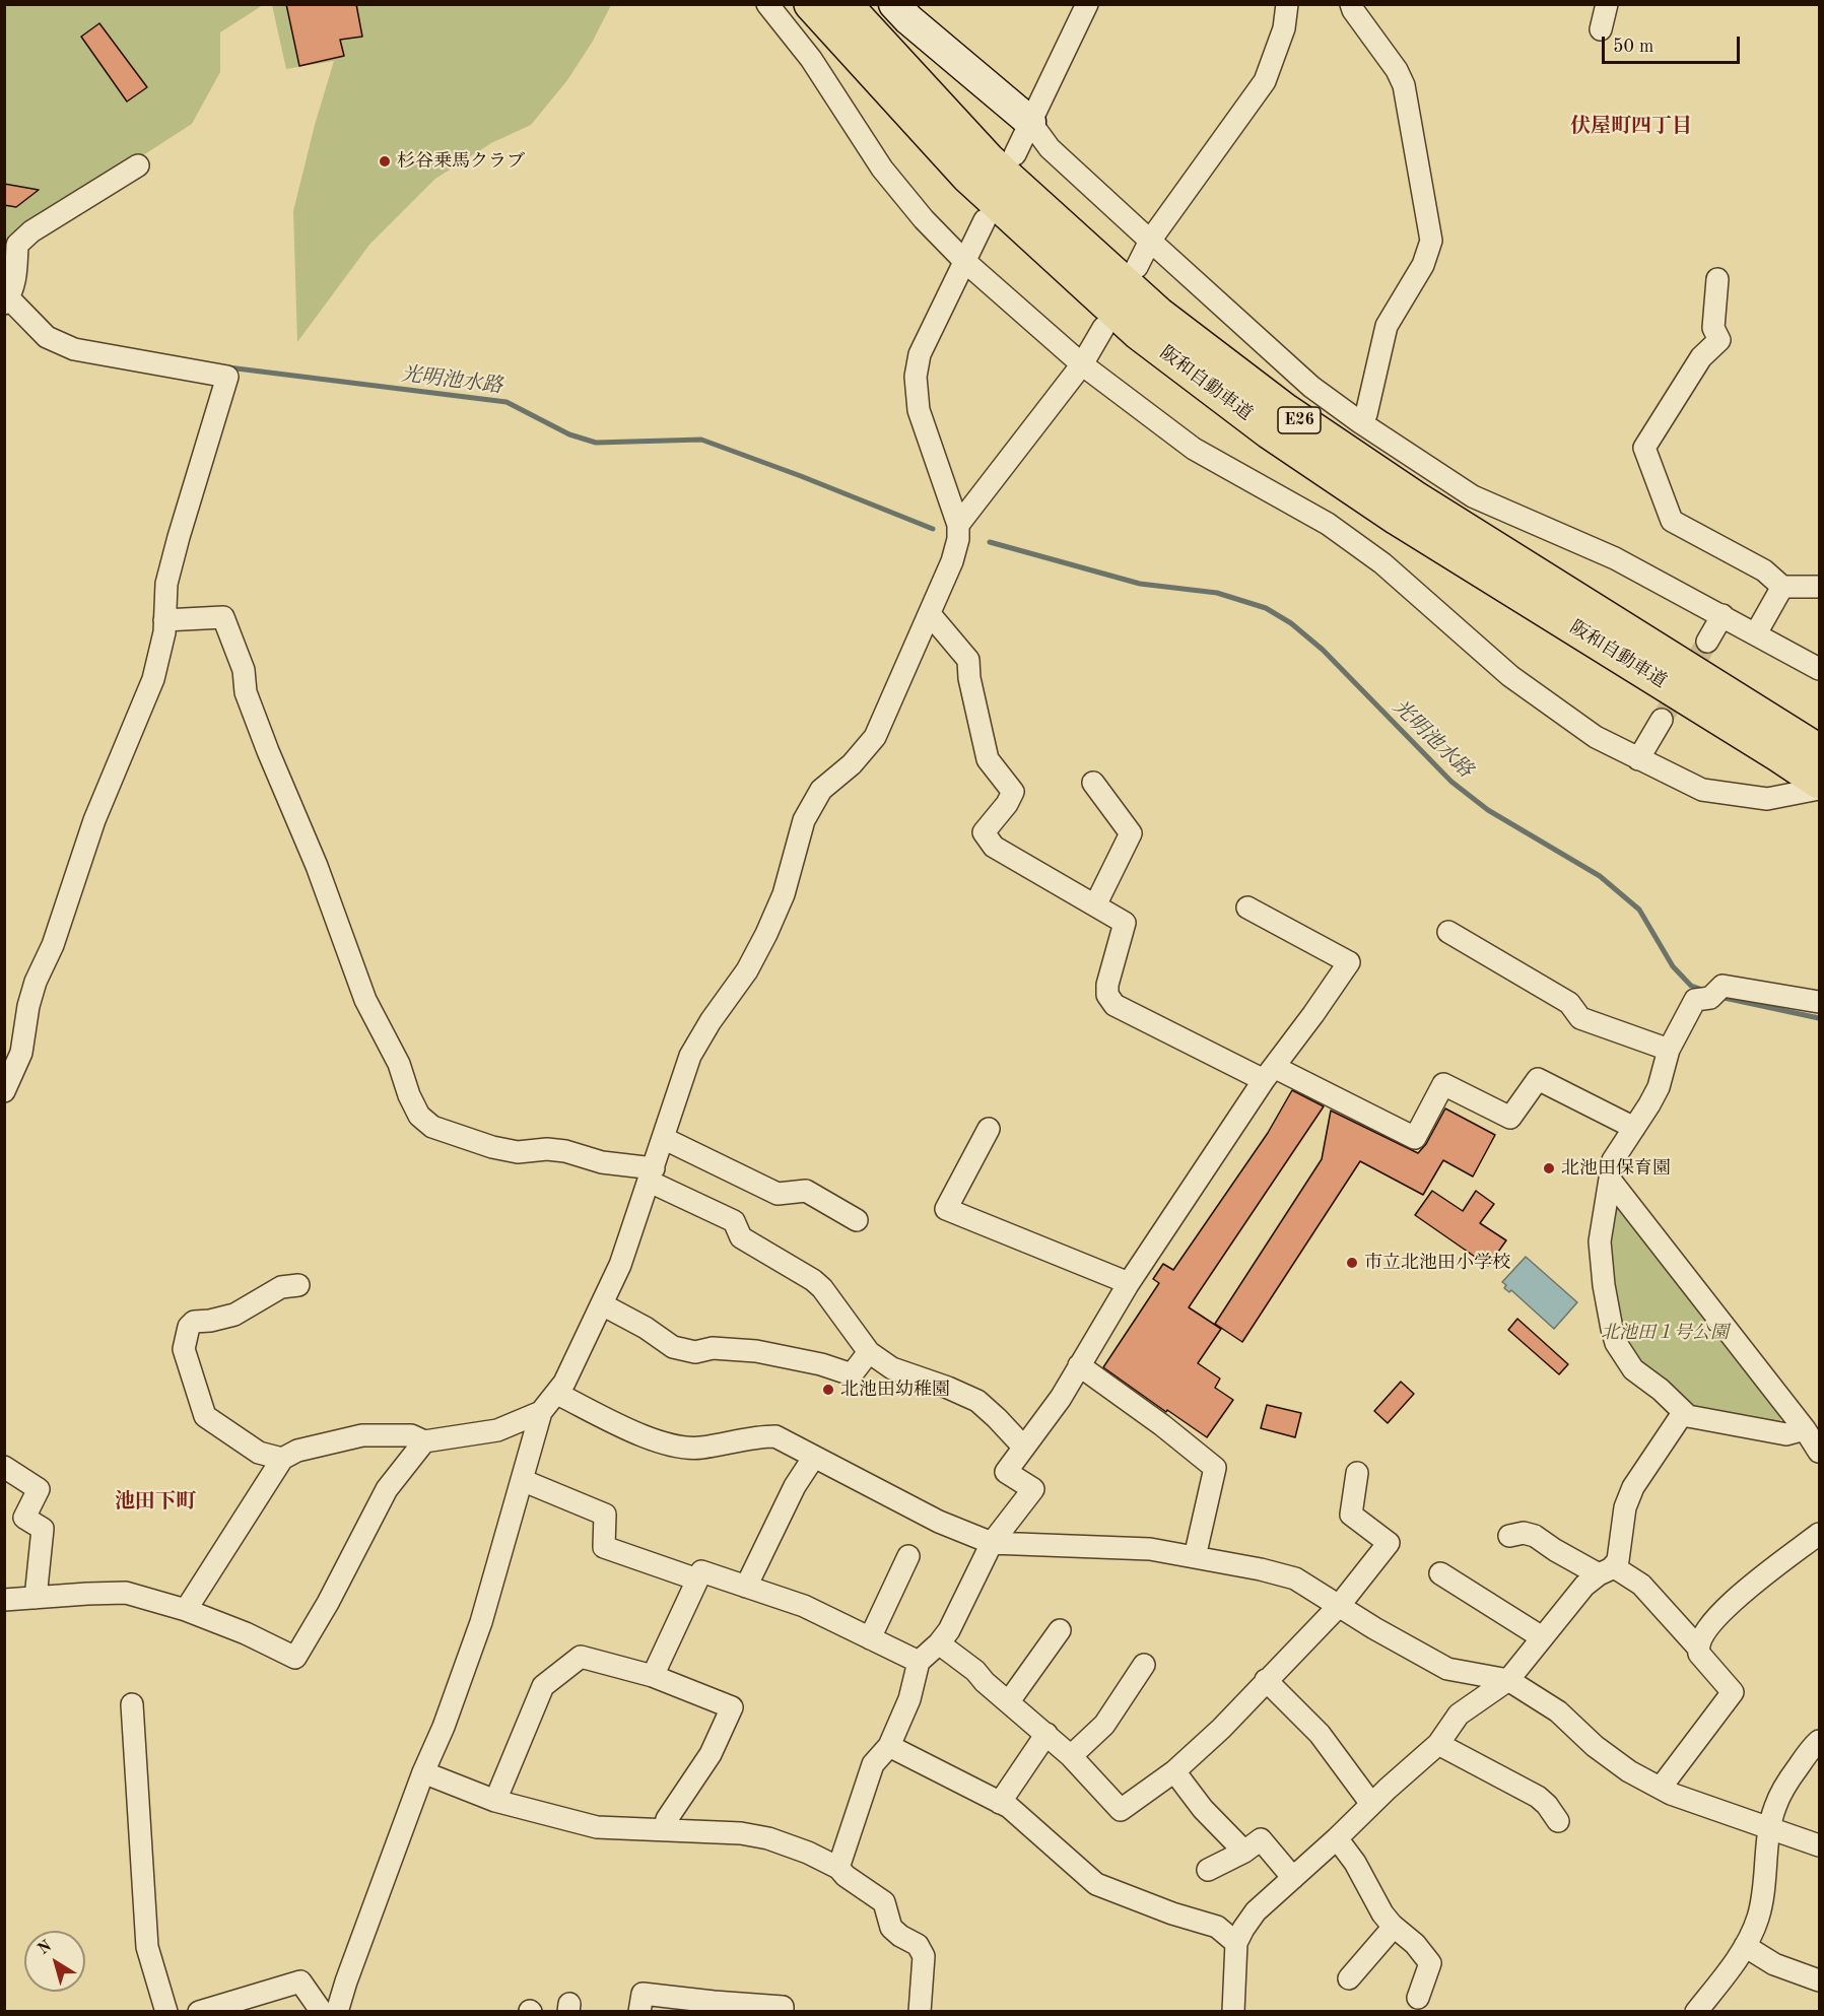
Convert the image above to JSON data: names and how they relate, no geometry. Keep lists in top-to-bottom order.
{
  "streets": {
    "highway": ["阪和自動車道", "E26"]
  },
  "districts": ["伏屋町四丁目", "池田下町"],
  "water": ["光明池水路"],
  "parks": ["北池田１号公園"],
  "places": [
    "杉谷乗馬クラブ",
    "北池田保育園",
    "市立北池田小学校",
    "北池田幼稚園"
  ],
  "scale_bar": "50 m",
  "north": "top left"
}
